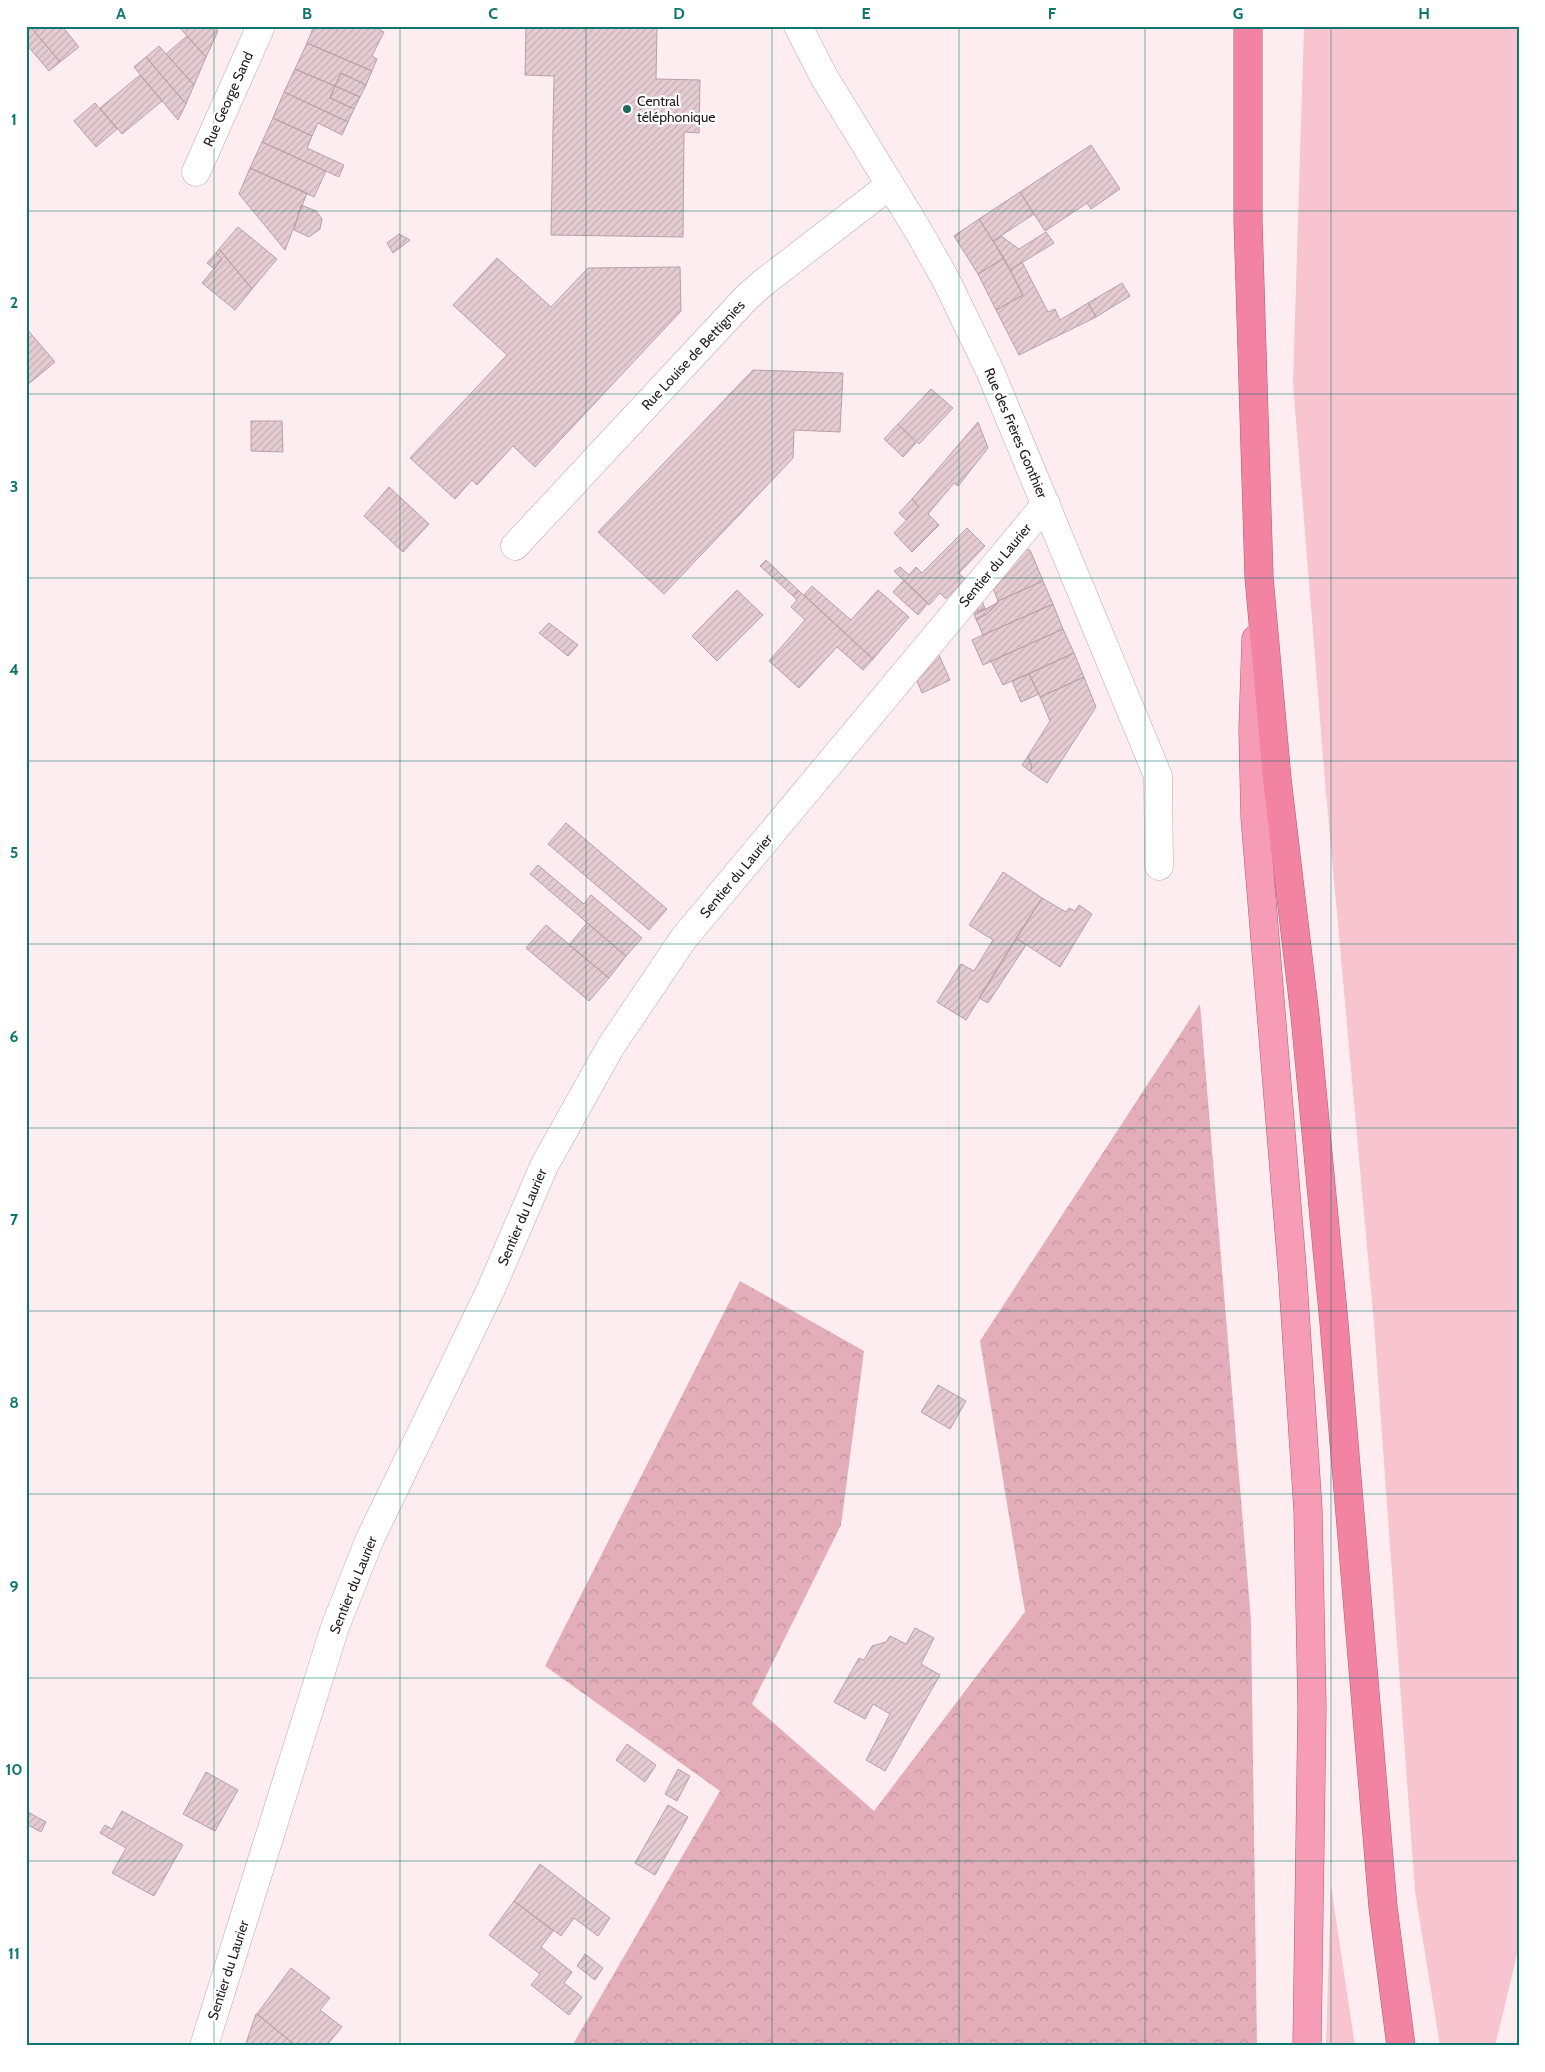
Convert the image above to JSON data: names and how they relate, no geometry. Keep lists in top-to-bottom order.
{
  "streets": {
    "street": [
      "Rue George Sand",
      "Rue Louise de Bettignies",
      "Rue des Frères Gonthier",
      "Sentier du Laurier"
    ]
  },
  "crossings": [
    ["Rue Louise de Bettignies", "Rue des Frères Gonthier"],
    ["Rue des Frères Gonthier", "Sentier du Laurier"]
  ],
  "places": ["Central téléphonique"],
  "grid": {
    "columns": [
      "A",
      "B",
      "C",
      "D",
      "E",
      "F",
      "G",
      "H"
    ],
    "rows": [
      "1",
      "2",
      "3",
      "4",
      "5",
      "6",
      "7",
      "8",
      "9",
      "10",
      "11"
    ]
  }
}
